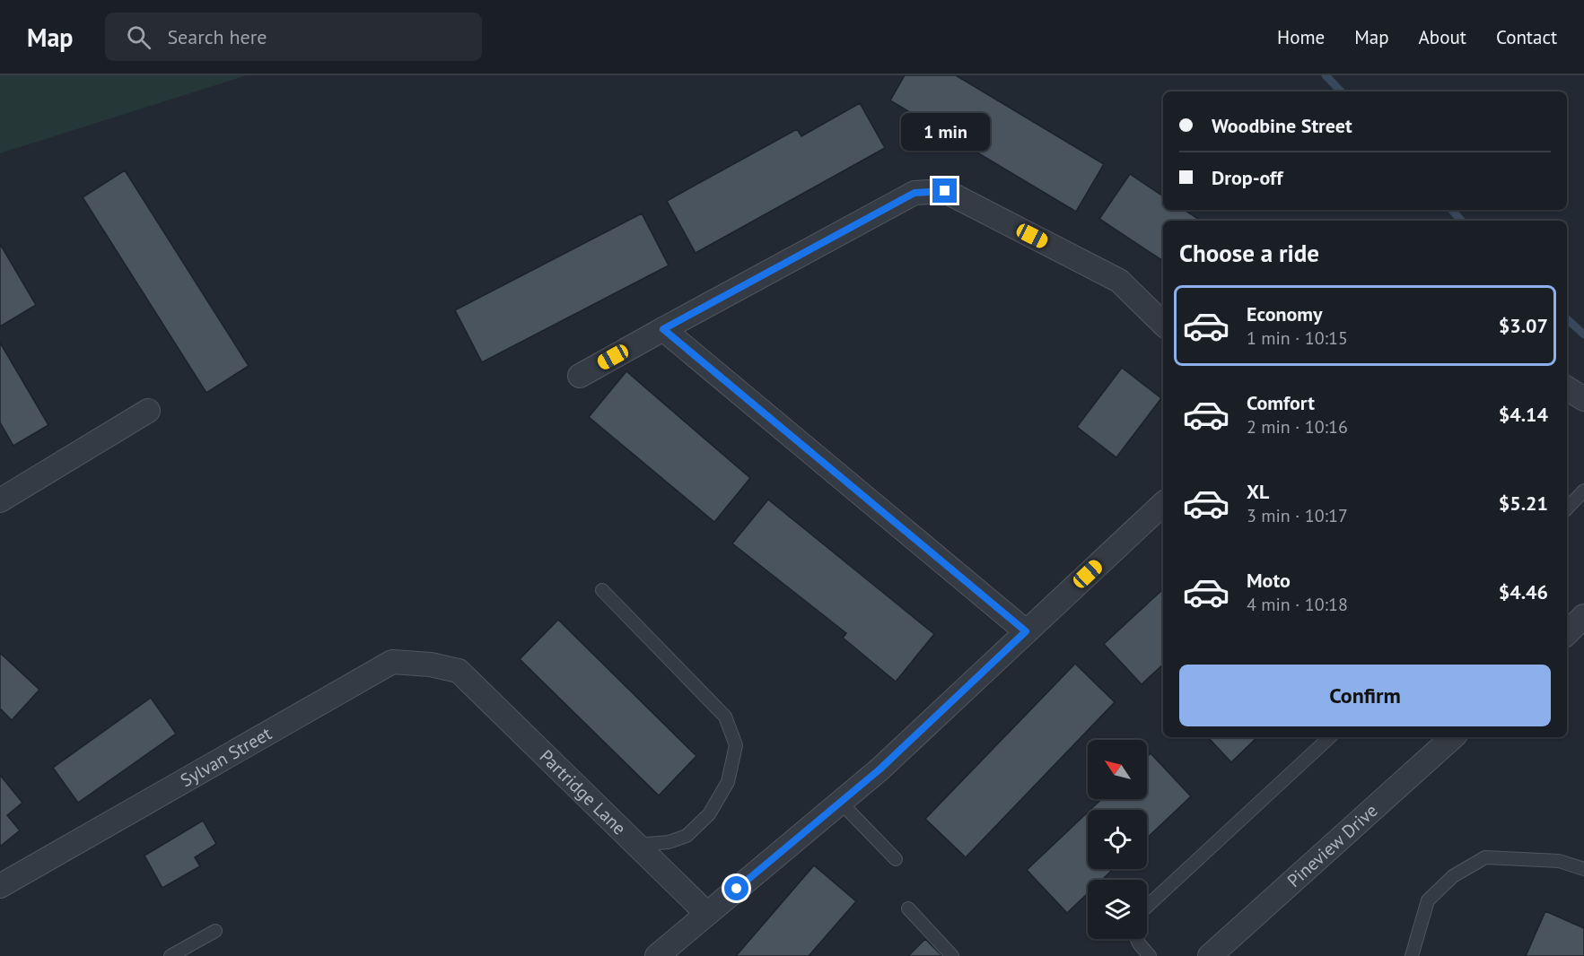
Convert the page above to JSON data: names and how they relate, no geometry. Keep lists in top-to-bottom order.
{
  "streets": {
    "street": ["Sylvan Street", "Partridge Lane", "Pineview Drive"]
  },
  "crossings": [
    ["Sylvan Street", "Partridge Lane"]
  ],
  "north": "top left",
  "page": {
    "header": "Map",
    "search": "Search here",
    "nav": [
      "Home",
      "Map",
      "About",
      "Contact"
    ],
    "banner": ["Woodbine Street", "Drop-off"],
    "bubble": "1 min",
    "heading": "Choose a ride",
    "list": [
      {
        "name": "Economy",
        "note": "1 min · 10:15",
        "value": "$3.07"
      },
      {
        "name": "Comfort",
        "note": "2 min · 10:16",
        "value": "$4.14"
      },
      {
        "name": "XL",
        "note": "3 min · 10:17",
        "value": "$5.21"
      },
      {
        "name": "Moto",
        "note": "4 min · 10:18",
        "value": "$4.46"
      }
    ],
    "buttons": "Confirm"
  }
}
